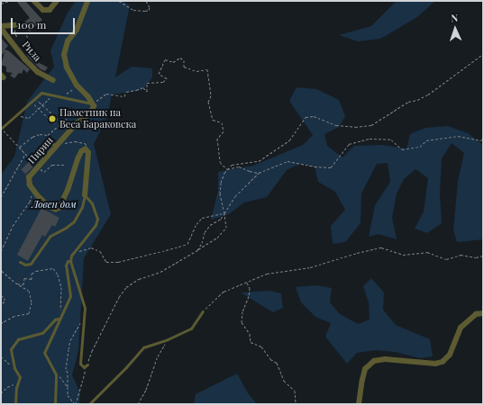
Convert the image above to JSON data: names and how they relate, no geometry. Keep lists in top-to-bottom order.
{
  "streets": {
    "street": ["Рила", "Пирин"]
  },
  "parks": ["Ловен дом"],
  "places": ["Паметник на Веса Бараковска"],
  "scale_bar": "100 m",
  "north": "top"
}
